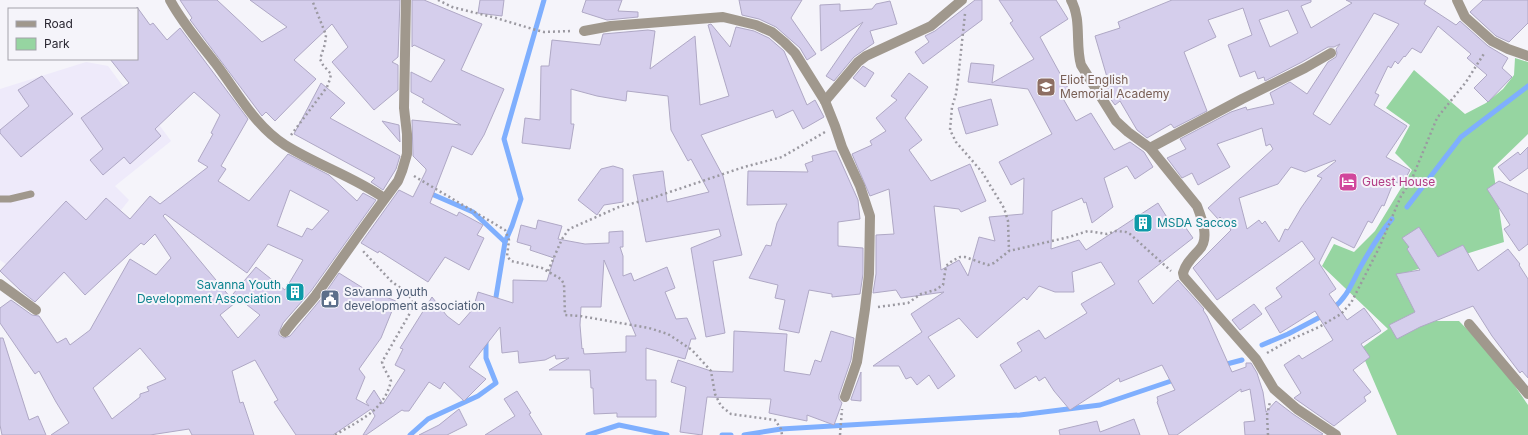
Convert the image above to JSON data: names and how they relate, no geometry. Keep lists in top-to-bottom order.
{
  "places": {
    "school or university": ["Eliot English Memorial Academy"],
    "hotel": ["Guest House"],
    "building": ["MSDA Saccos", "Savanna Youth Development Association"],
    "public building": ["Savanna youth development association"]
  },
  "legend": ["Road", "Park"]
}
